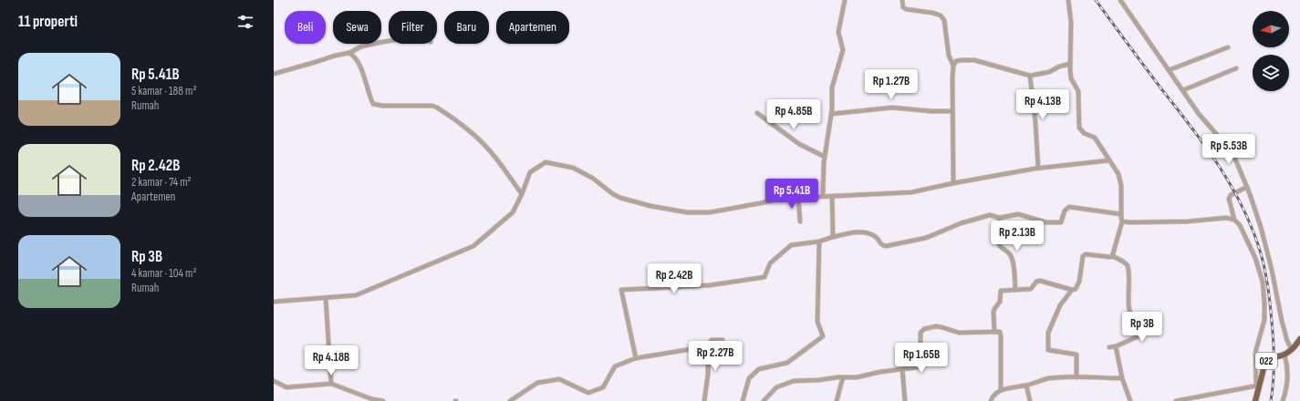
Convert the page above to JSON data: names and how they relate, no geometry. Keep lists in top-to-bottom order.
{
  "streets": {
    "main road": ["022"]
  },
  "north": "left",
  "page": {
    "heading": "11 properti",
    "chip": [
      "Beli",
      "Sewa",
      "Filter",
      "Baru",
      "Apartemen"
    ],
    "list": [
      {
        "name": "Rp 5.41B",
        "note": "5 kamar · 188 m² · Rumah"
      },
      {
        "name": "Rp 2.42B",
        "note": "2 kamar · 74 m² · Apartemen"
      },
      {
        "name": "Rp 3B",
        "note": "4 kamar · 104 m² · Rumah"
      }
    ],
    "price": [
      "Rp 1.27B",
      "Rp 4.13B",
      "Rp 4.85B",
      "Rp 5.53B",
      "Rp 5.41B",
      "Rp 2.13B",
      "Rp 2.42B",
      "Rp 3B",
      "Rp 2.27B",
      "Rp 1.65B",
      "Rp 4.18B"
    ]
  }
}
